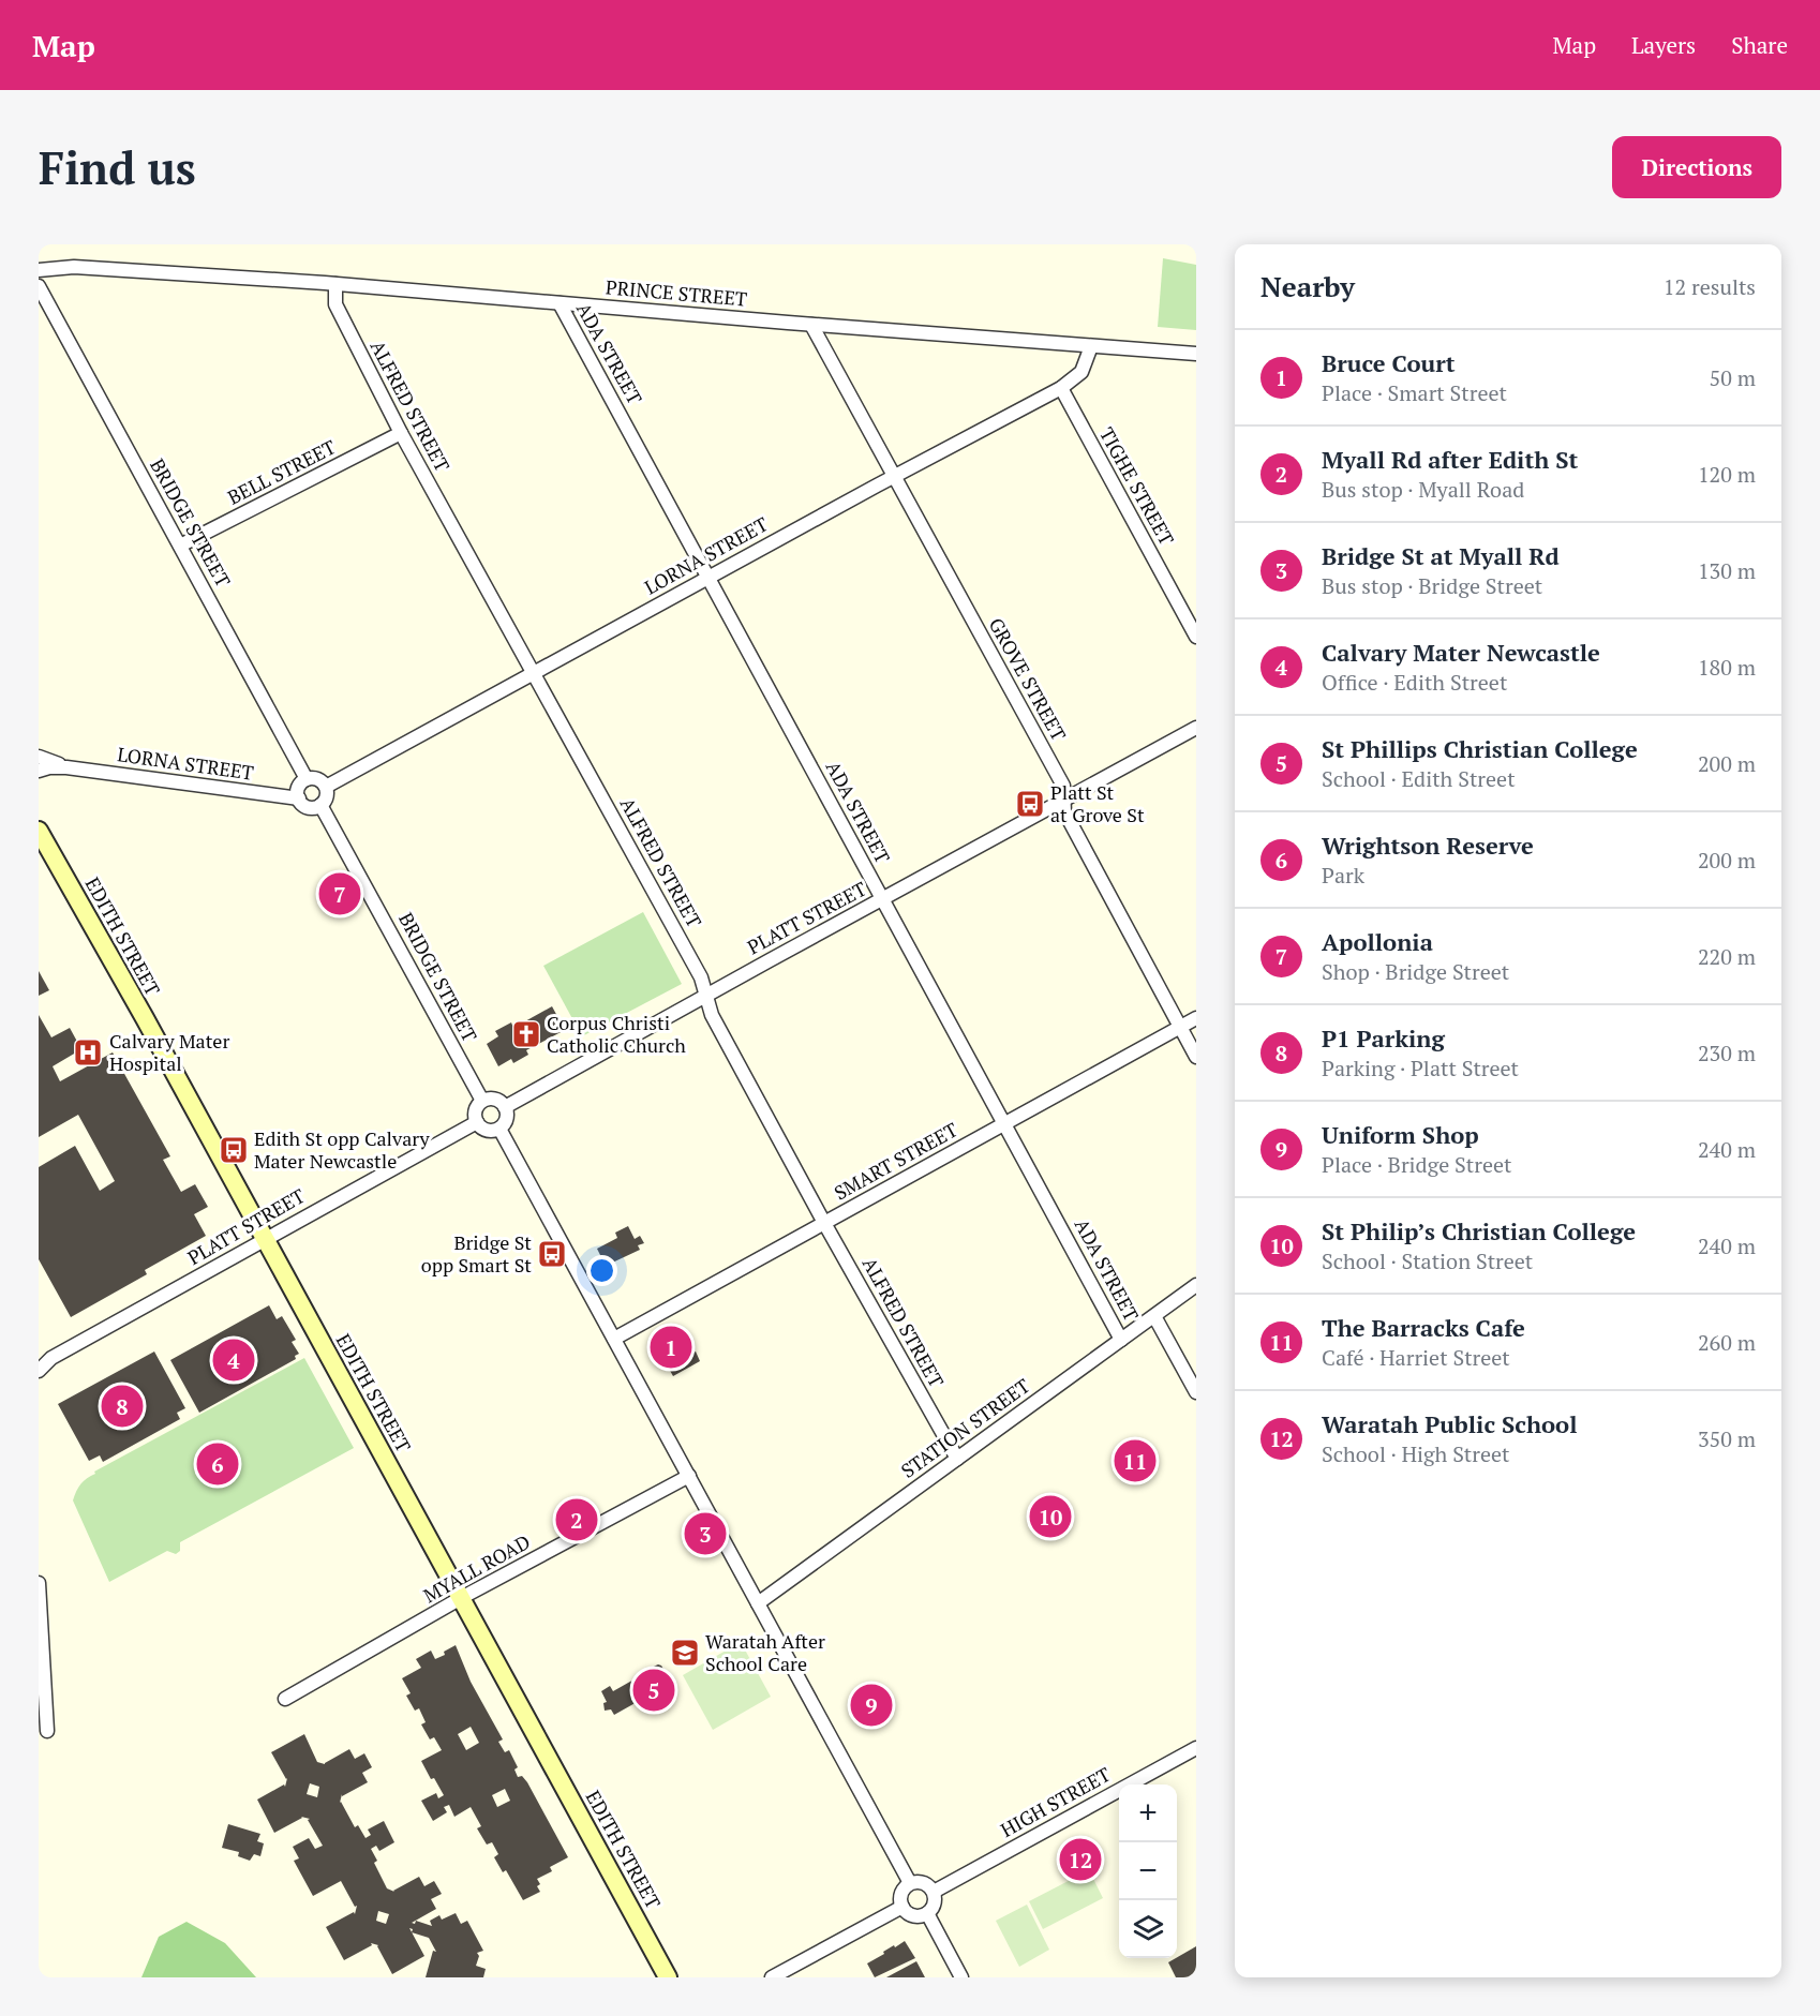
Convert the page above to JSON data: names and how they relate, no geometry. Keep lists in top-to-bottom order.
{
  "streets": {
    "main road": ["EDITH STREET"],
    "street": [
      "PRINCE STREET",
      "ADA STREET",
      "ALFRED STREET",
      "BELL STREET",
      "TIGHE STREET",
      "BRIDGE STREET",
      "LORNA STREET",
      "GROVE STREET",
      "PLATT STREET",
      "SMART STREET",
      "STATION STREET",
      "MYALL ROAD",
      "HIGH STREET"
    ]
  },
  "crossings": [
    ["PRINCE STREET", "ADA STREET"],
    ["PRINCE STREET", "ALFRED STREET"],
    ["PRINCE STREET", "LORNA STREET"],
    ["PRINCE STREET", "GROVE STREET"],
    ["ADA STREET", "LORNA STREET"],
    ["ADA STREET", "PLATT STREET"],
    ["ADA STREET", "SMART STREET"],
    ["ADA STREET", "STATION STREET"],
    ["ALFRED STREET", "BELL STREET"],
    ["ALFRED STREET", "LORNA STREET"],
    ["ALFRED STREET", "PLATT STREET"],
    ["ALFRED STREET", "SMART STREET"],
    ["ALFRED STREET", "STATION STREET"],
    ["BELL STREET", "BRIDGE STREET"],
    ["TIGHE STREET", "LORNA STREET"],
    ["BRIDGE STREET", "LORNA STREET"],
    ["BRIDGE STREET", "PLATT STREET"],
    ["LORNA STREET", "GROVE STREET"],
    ["GROVE STREET", "PLATT STREET"],
    ["GROVE STREET", "SMART STREET"],
    ["PLATT STREET", "EDITH STREET"],
    ["EDITH STREET", "MYALL ROAD"]
  ],
  "places": {
    "bus stop": ["Platt St at Grove St", "Edith St opp Calvary Mater Newcastle", "Bridge St opp Smart St"],
    "church": ["Corpus Christi Catholic Church"],
    "hospital": ["Calvary Mater Hospital"],
    "school or university": ["Waratah After School Care"]
  },
  "page": {
    "header": "Map",
    "nav": ["Map", "Layers", "Share"],
    "buttons": "Directions",
    "title": "Find us",
    "heading": ["Nearby", "12 results"],
    "list": [
      {
        "mark": "1",
        "name": "Bruce Court",
        "note": "Place · Smart Street",
        "value": "50 m"
      },
      {
        "mark": "2",
        "name": "Myall Rd after Edith St",
        "note": "Bus stop · Myall Road",
        "value": "120 m"
      },
      {
        "mark": "3",
        "name": "Bridge St at Myall Rd",
        "note": "Bus stop · Bridge Street",
        "value": "130 m"
      },
      {
        "mark": "4",
        "name": "Calvary Mater Newcastle",
        "note": "Office · Edith Street",
        "value": "180 m"
      },
      {
        "mark": "5",
        "name": "St Phillips Christian College",
        "note": "School · Edith Street",
        "value": "200 m"
      },
      {
        "mark": "6",
        "name": "Wrightson Reserve",
        "note": "Park",
        "value": "200 m"
      },
      {
        "mark": "7",
        "name": "Apollonia",
        "note": "Shop · Bridge Street",
        "value": "220 m"
      },
      {
        "mark": "8",
        "name": "P1 Parking",
        "note": "Parking · Platt Street",
        "value": "230 m"
      },
      {
        "mark": "9",
        "name": "Uniform Shop",
        "note": "Place · Bridge Street",
        "value": "240 m"
      },
      {
        "mark": "10",
        "name": "St Philip’s Christian College",
        "note": "School · Station Street",
        "value": "240 m"
      },
      {
        "mark": "11",
        "name": "The Barracks Cafe",
        "note": "Café · Harriet Street",
        "value": "260 m"
      },
      {
        "mark": "12",
        "name": "Waratah Public School",
        "note": "School · High Street",
        "value": "350 m"
      }
    ],
    "pins": [
      "7",
      "1",
      "4",
      "8",
      "11",
      "6",
      "10",
      "2",
      "3",
      "5",
      "9",
      "12"
    ],
    "map_buttons": ["+", "−"]
  }
}
